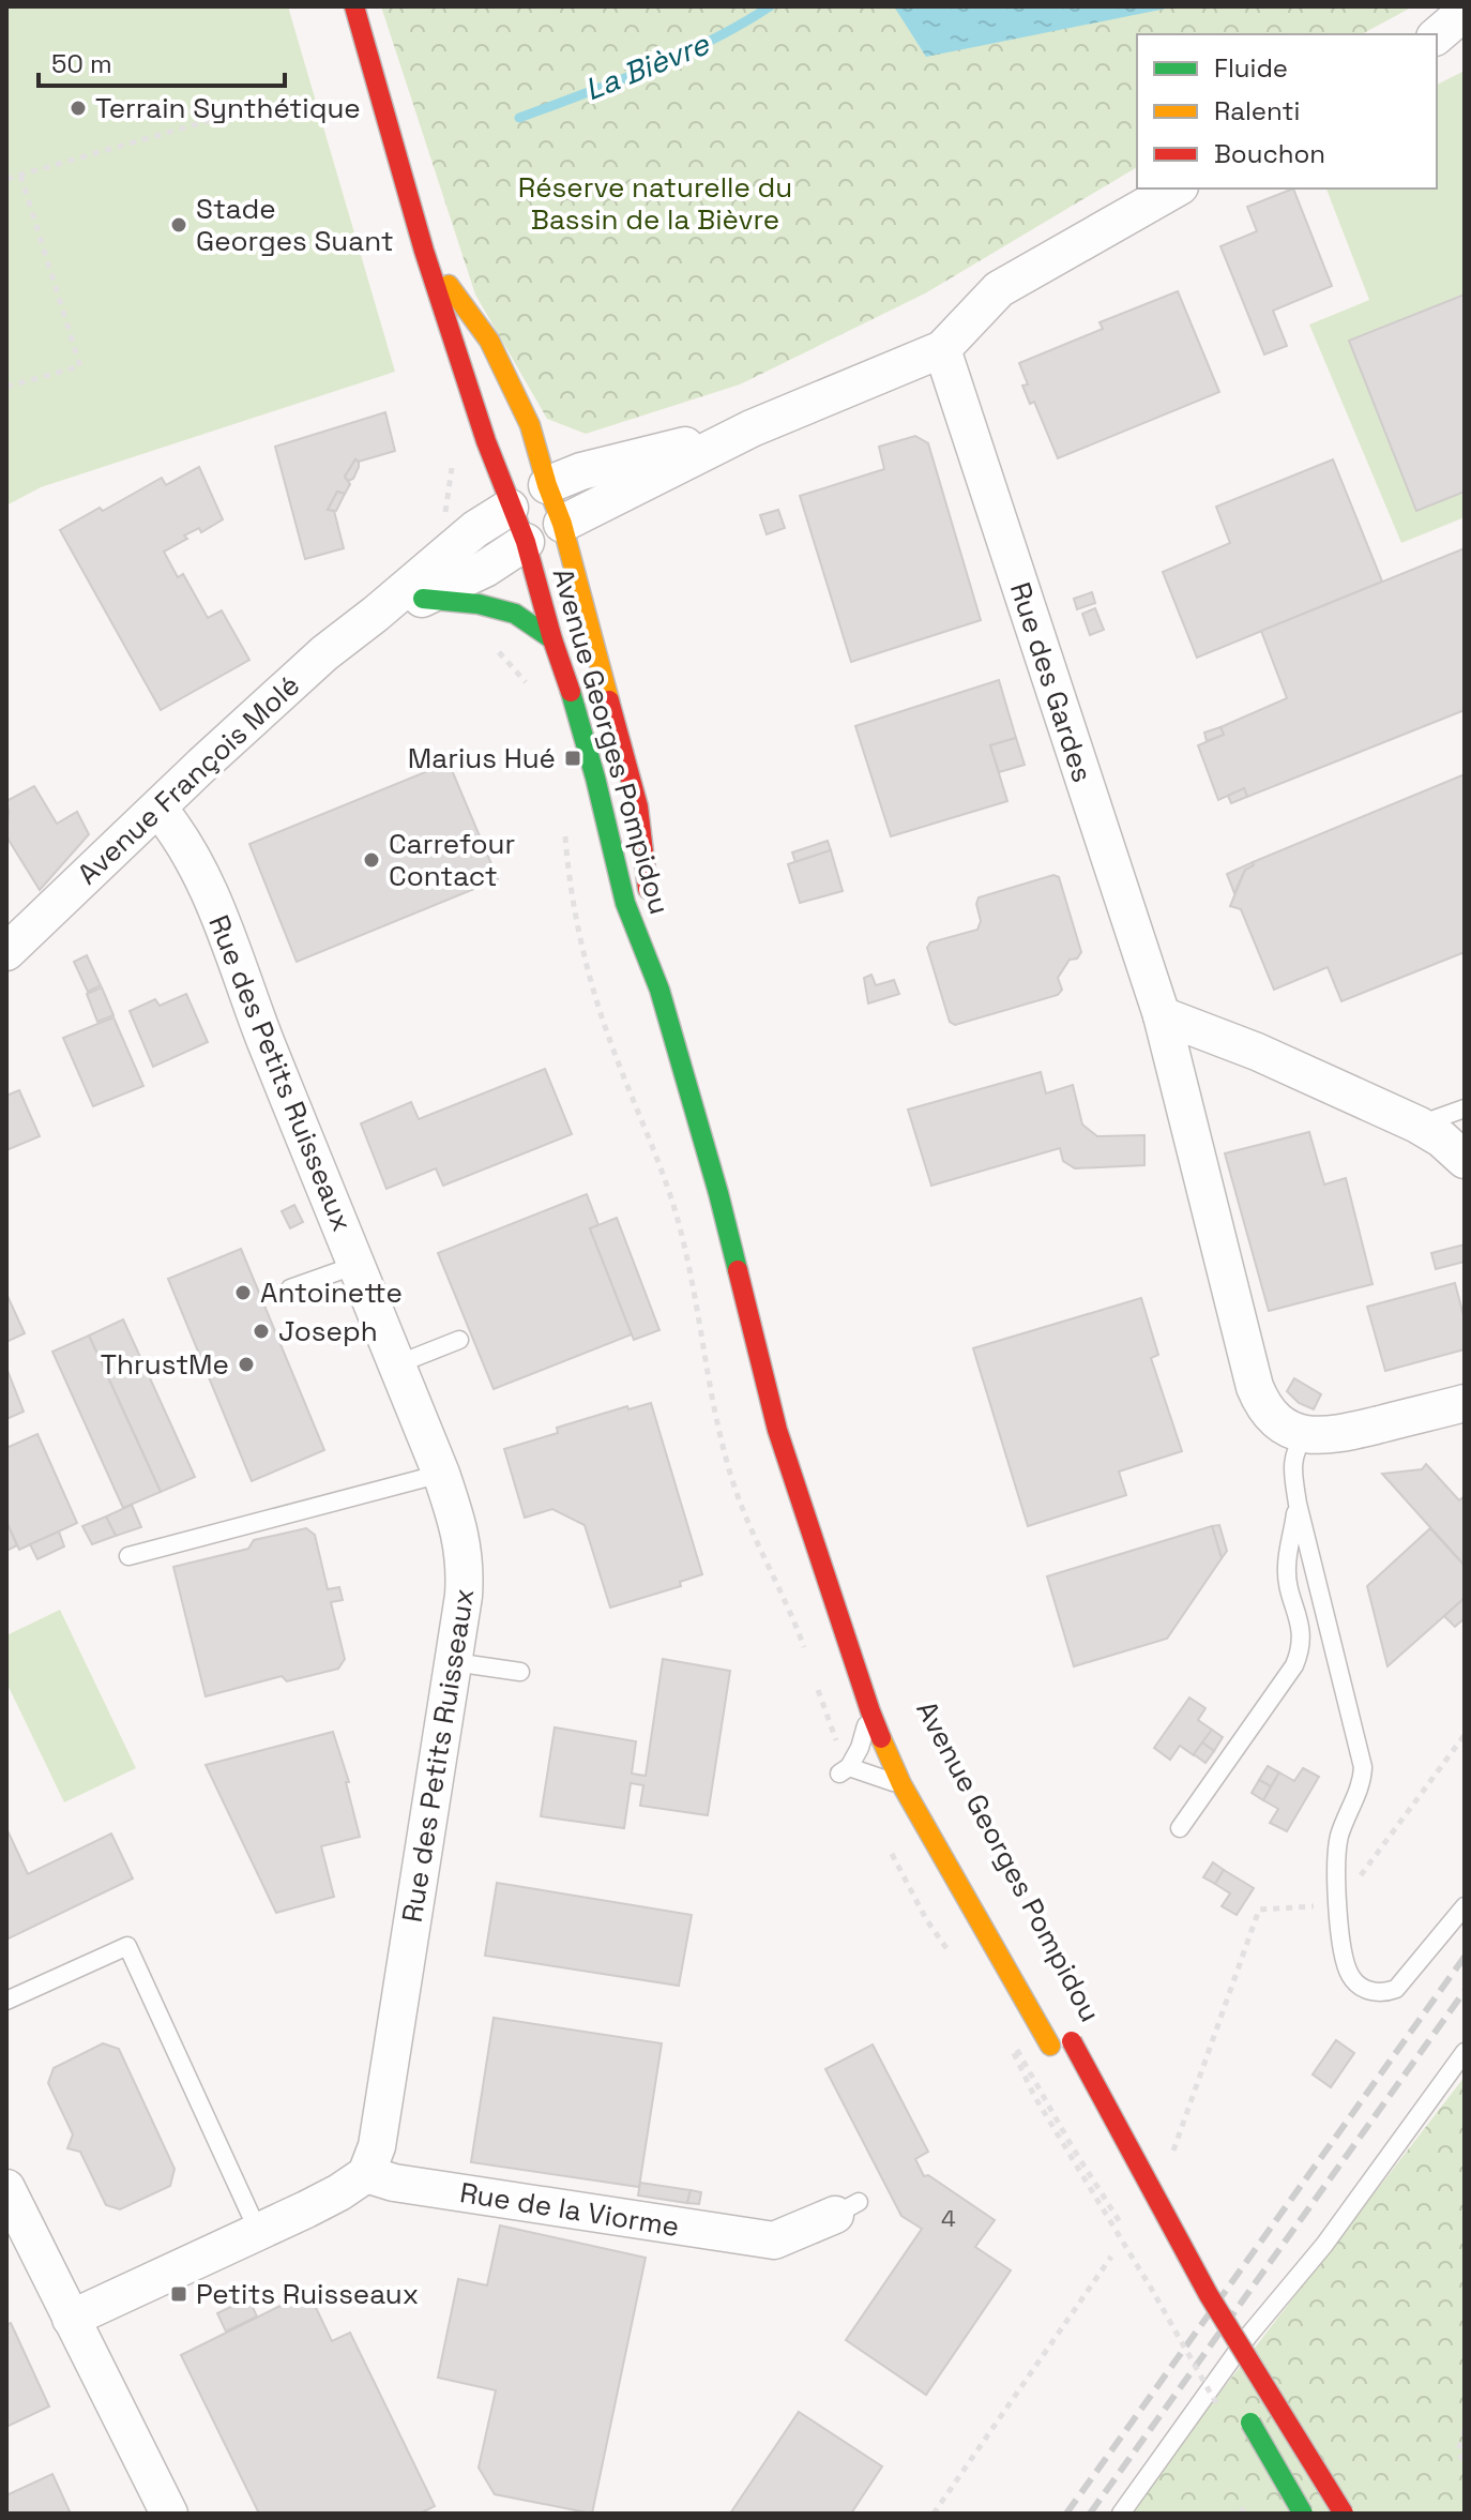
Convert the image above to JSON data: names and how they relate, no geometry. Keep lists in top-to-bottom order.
{
  "streets": {
    "main road": ["Avenue Georges Pompidou"],
    "street": [
      "Rue des Gardes",
      "Avenue François Molé",
      "Rue des Petits Ruisseaux",
      "Rue de la Viorme"
    ]
  },
  "crossings": [
    ["Avenue Georges Pompidou", "Avenue François Molé"],
    ["Avenue François Molé", "Rue des Petits Ruisseaux"],
    ["Rue des Petits Ruisseaux", "Rue de la Viorme"]
  ],
  "water": ["La Bièvre"],
  "parks": ["Réserve naturelle du Bassin de la Bièvre"],
  "places": {
    "other": [
      "Terrain Synthétique",
      "Stade Georges Suant",
      "Carrefour Contact",
      "Antoinette",
      "Joseph",
      "ThrustMe"
    ],
    "transit": ["Marius Hué", "Petits Ruisseaux"]
  },
  "house_numbers": ["4"],
  "legend": ["Fluide", "Ralenti", "Bouchon"],
  "scale_bar": "50 m"
}
